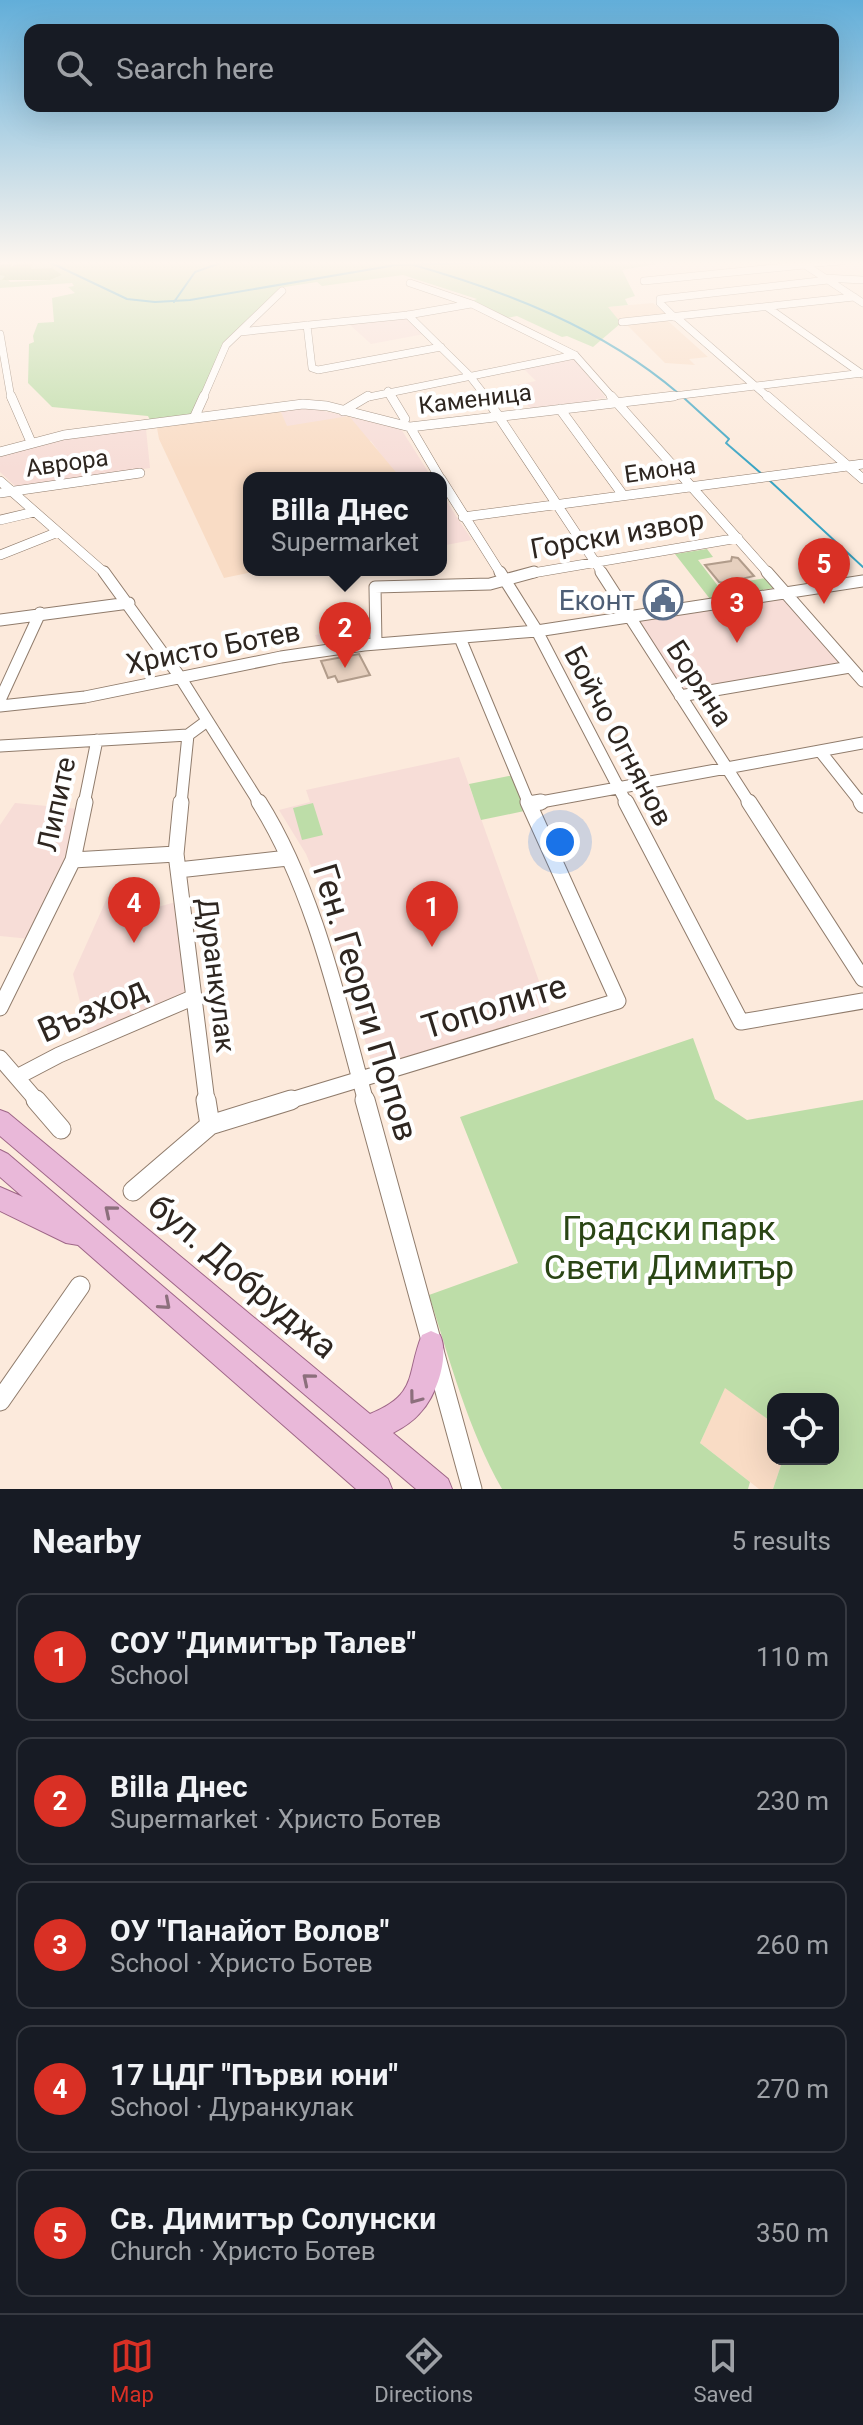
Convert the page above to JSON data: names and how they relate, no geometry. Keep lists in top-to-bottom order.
{
  "streets": {
    "main road": ["бул. Добруджа"],
    "street": [
      "Каменица",
      "Аврора",
      "Емона",
      "Горски извор",
      "Христо Ботев",
      "Боряна",
      "Бойчо Огнянов",
      "Липите",
      "Дуранкулак",
      "Ген. Георги Попов",
      "Тополите",
      "Възход"
    ]
  },
  "crossings": [
    ["Каменица", "Боряна"],
    ["Каменица", "Бойчо Огнянов"],
    ["Аврора", "Ген. Георги Попов"],
    ["Емона", "Боряна"],
    ["Емона", "Бойчо Огнянов"],
    ["Горски извор", "Христо Ботев"],
    ["Горски извор", "Боряна"],
    ["Горски извор", "Бойчо Огнянов"],
    ["Христо Ботев", "Боряна"],
    ["Христо Ботев", "Бойчо Огнянов"],
    ["Христо Ботев", "Ген. Георги Попов"],
    ["Дуранкулак", "Тополите"],
    ["Дуранкулак", "Възход"],
    ["Ген. Георги Попов", "Тополите"]
  ],
  "parks": ["Градски парк Свети Димитър"],
  "places": {
    "public building": ["Еконт"]
  },
  "page": {
    "search": "Search here",
    "popup": ["Billa Днес", "Supermarket"],
    "pins": [
      "5",
      "3",
      "2",
      "4",
      "1"
    ],
    "heading": ["Nearby", "5 results"],
    "list": [
      {
        "mark": "1",
        "name": "СОУ \"Димитър Талев\"",
        "note": "School",
        "value": "110 m"
      },
      {
        "mark": "2",
        "name": "Billa Днес",
        "note": "Supermarket · Христо Ботев",
        "value": "230 m"
      },
      {
        "mark": "3",
        "name": "ОУ \"Панайот Волов\"",
        "note": "School · Христо Ботев",
        "value": "260 m"
      },
      {
        "mark": "4",
        "name": "17 ЦДГ \"Първи юни\"",
        "note": "School · Дуранкулак",
        "value": "270 m"
      },
      {
        "mark": "5",
        "name": "Св. Димитър Солунски",
        "note": "Church · Христо Ботев",
        "value": "350 m"
      }
    ],
    "nav": ["Map", "Directions", "Saved"]
  }
}
